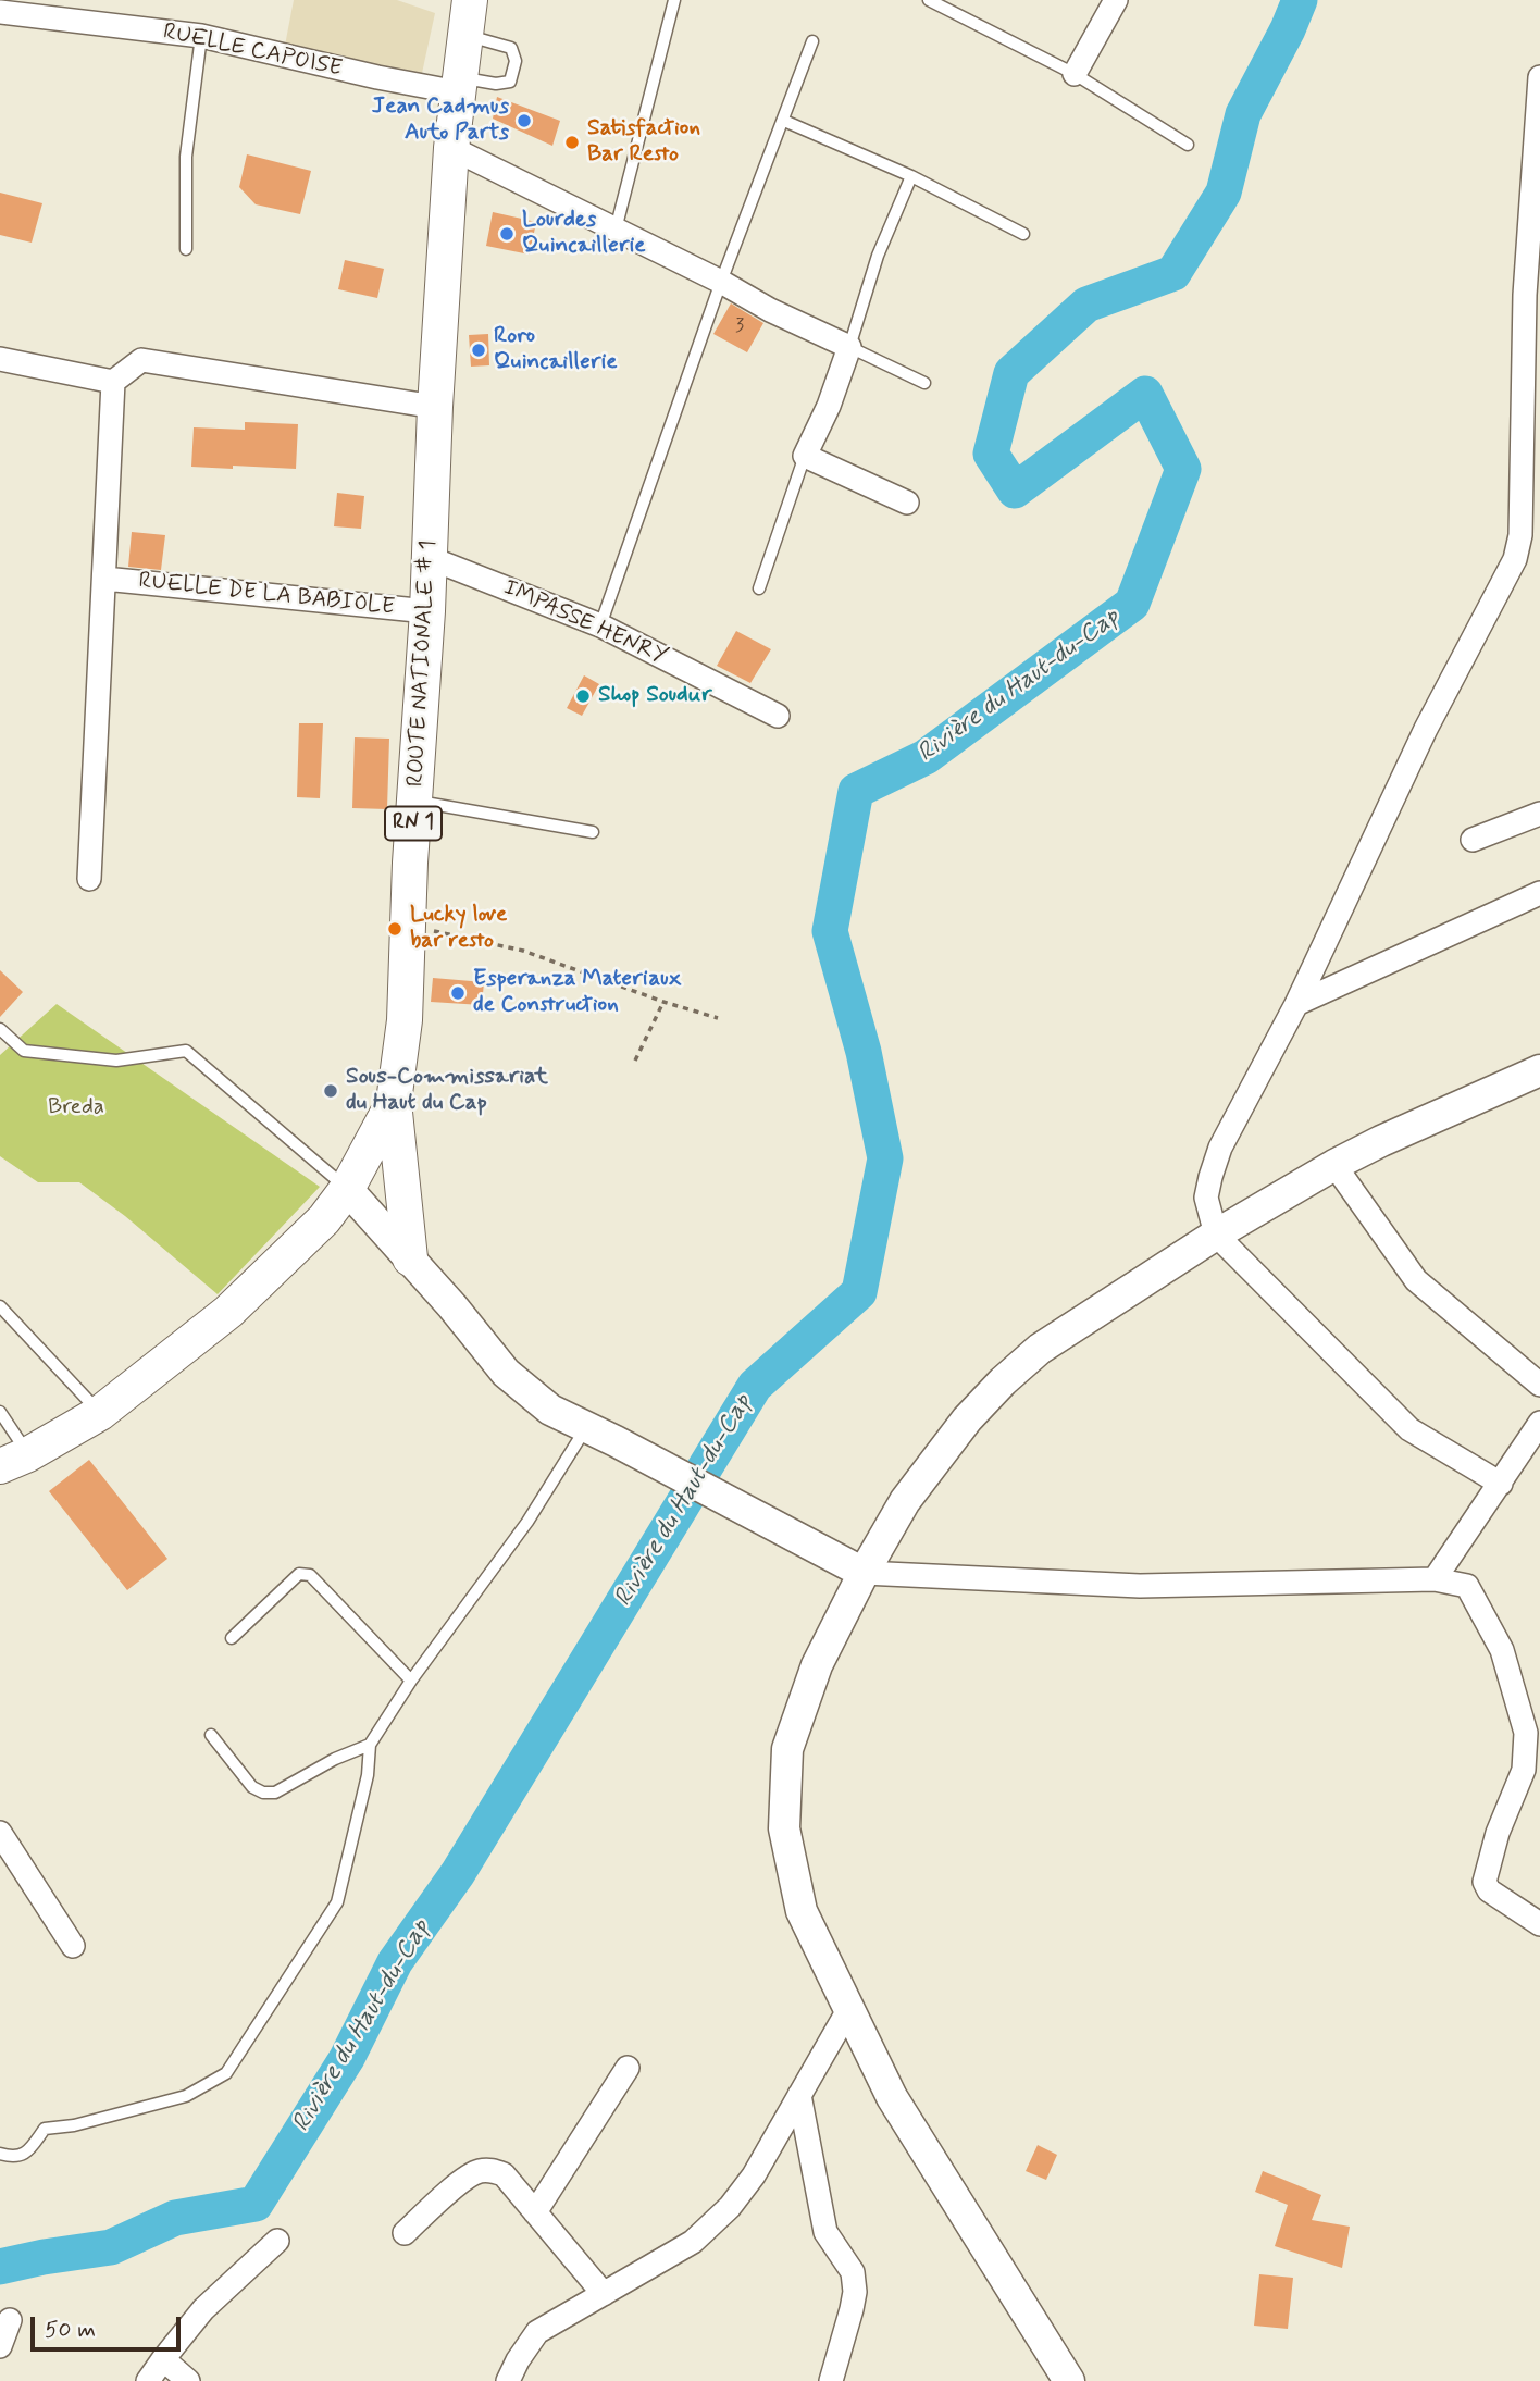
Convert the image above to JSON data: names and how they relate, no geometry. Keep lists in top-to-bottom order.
{
  "streets": {
    "main road": ["ROUTE NATIONALE # 1", "RN 1"],
    "street": ["RUELLE CAPOISE", "RUELLE DE LA BABIOLE", "IMPASSE HENRY"]
  },
  "crossings": [
    ["RUELLE CAPOISE", "ROUTE NATIONALE # 1"],
    ["RUELLE DE LA BABIOLE", "ROUTE NATIONALE # 1"],
    ["IMPASSE HENRY", "ROUTE NATIONALE # 1"]
  ],
  "water": ["Rivière du Haut-du-Cap"],
  "parks": ["Breda"],
  "places": [
    "Jean Cadmus Auto Parts",
    "Satisfaction Bar Resto",
    "Lourdes Quincaillerie",
    "Roro Quincaillerie",
    "Shop Soudur",
    "Lucky love bar resto",
    "Esperanza Materiaux de Construction",
    "Sous-Commissariat du Haut du Cap"
  ],
  "house_numbers": ["3"],
  "scale_bar": "50 m"
}
